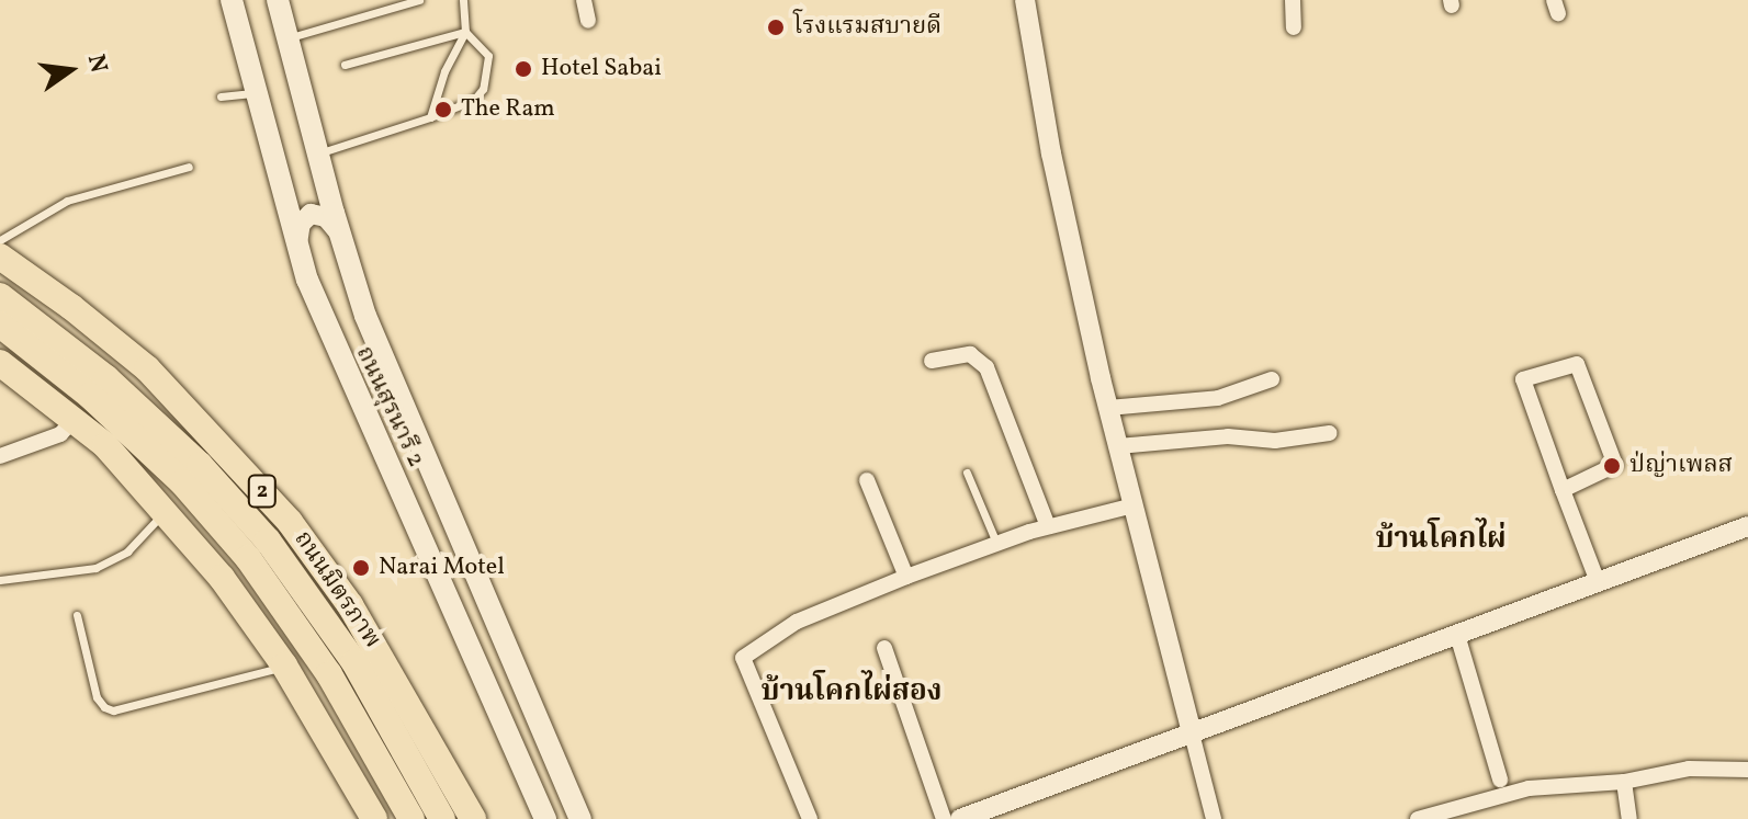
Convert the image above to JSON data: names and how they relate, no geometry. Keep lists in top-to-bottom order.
{
  "streets": {
    "highway": ["2", "ถนนมิตรภาพ"],
    "main road": ["ถนนสุรนารี 2"]
  },
  "districts": ["บ้านโคกไผ่", "บ้านโคกไผ่สอง"],
  "places": [
    "โรงแรมสบายดี",
    "Hotel Sabai",
    "The Ram",
    "ป่ญ่าเพลส",
    "Narai Motel"
  ],
  "north": "right"
}
